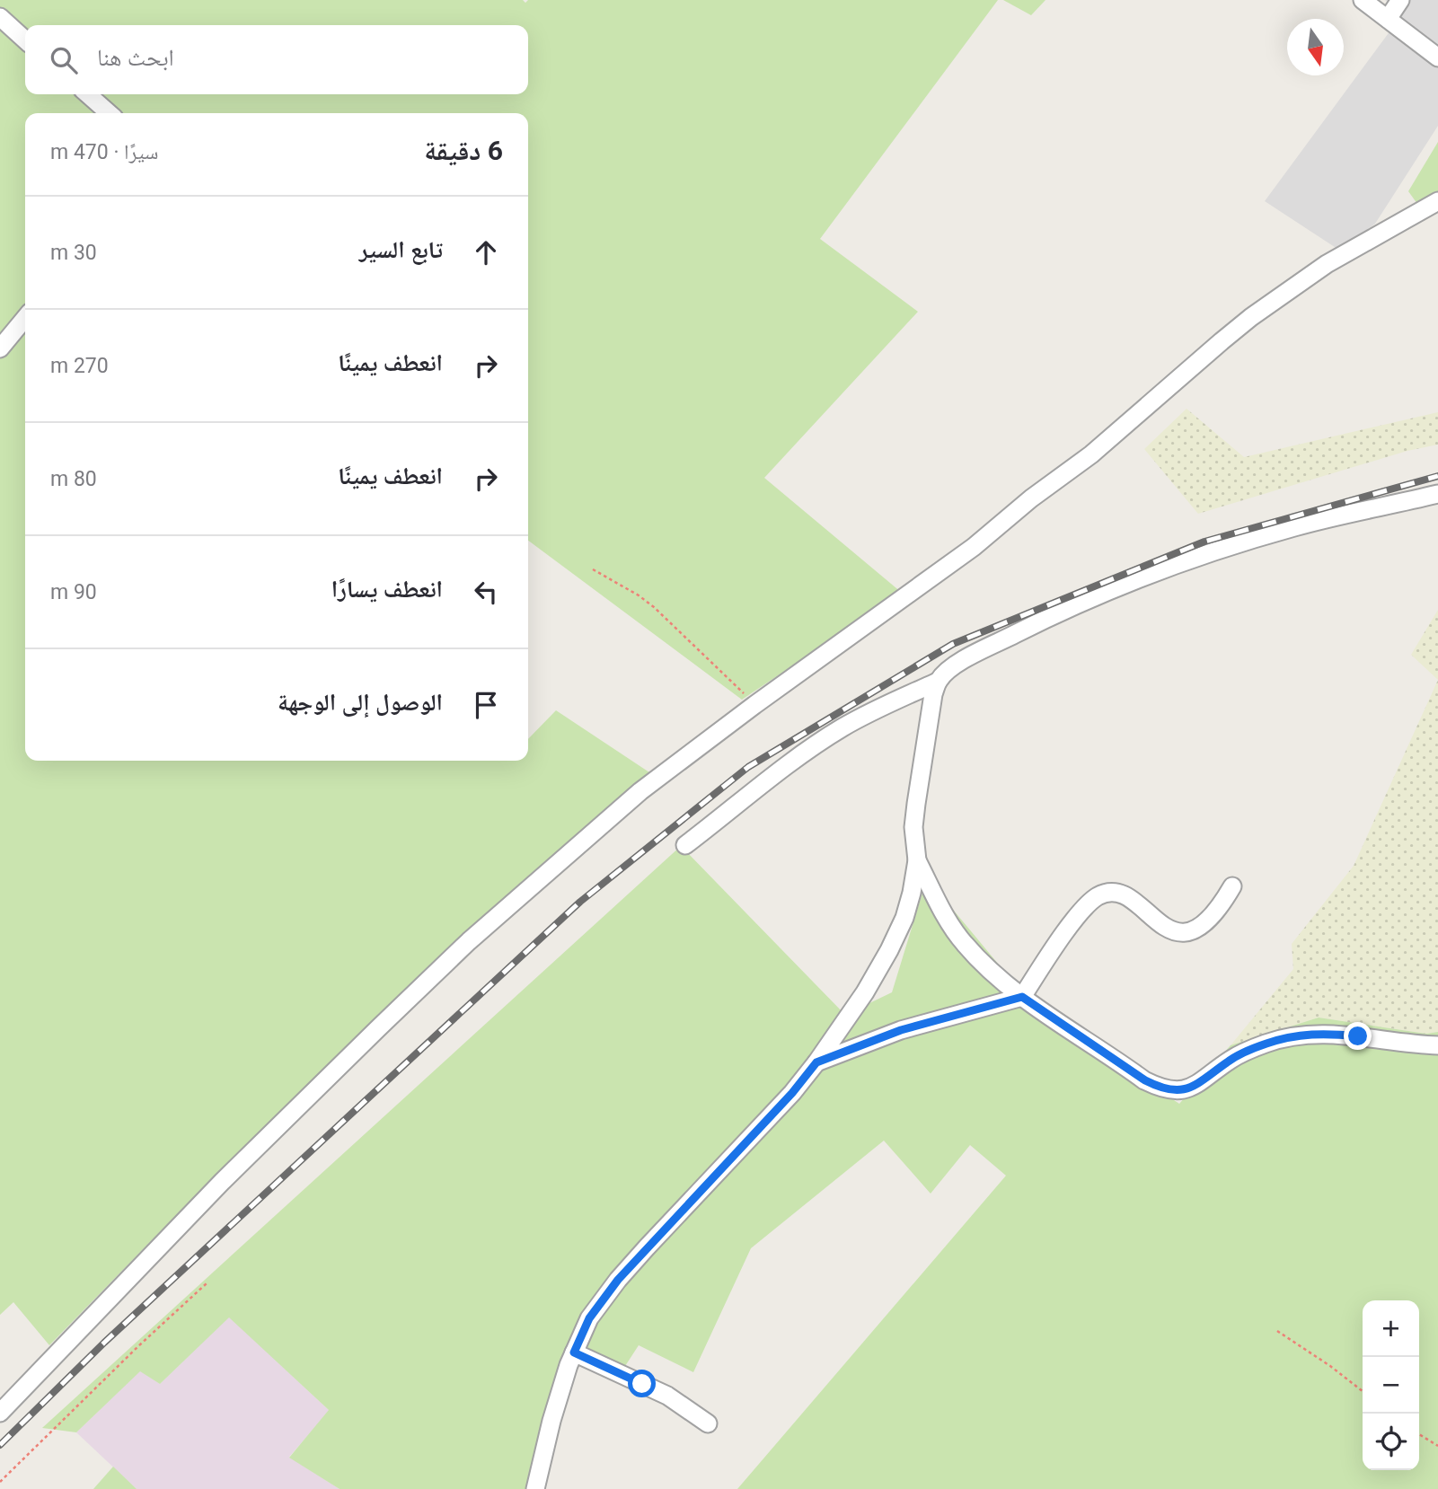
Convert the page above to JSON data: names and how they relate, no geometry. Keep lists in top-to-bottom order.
{
  "north": "bottom",
  "page": {
    "search": "ابحث هنا",
    "heading": ["6 دقيقة", "سيرًا · 470 m"],
    "list": [
      ["تابع السير", "30 m"],
      ["انعطف يمينًا", "270 m"],
      ["انعطف يمينًا", "80 m"],
      ["انعطف يسارًا", "90 m"],
      "الوصول إلى الوجهة"
    ],
    "map_buttons": ["+", "−"]
  }
}
